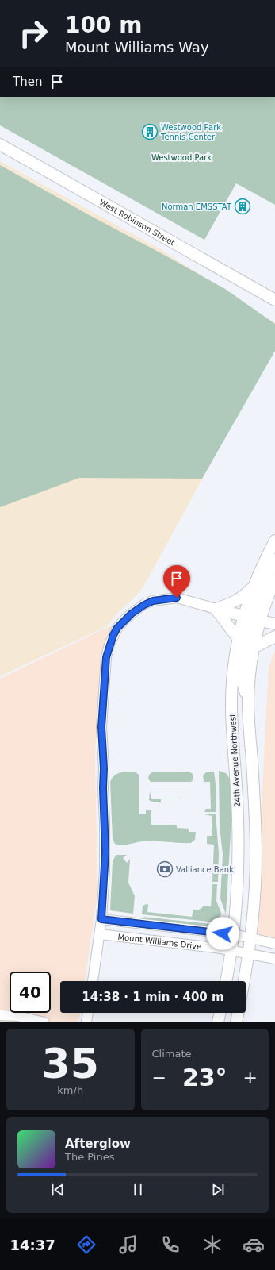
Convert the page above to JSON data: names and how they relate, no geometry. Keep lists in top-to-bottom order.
{
  "streets": {
    "main road": ["West Robinson Street", "24th Avenue Northwest"],
    "street": ["Mount Williams Drive"]
  },
  "crossings": [
    ["24th Avenue Northwest", "Mount Williams Drive"]
  ],
  "parks": ["Westwood Park"],
  "places": {
    "building": ["Westwood Park Tennis Center", "Norman EMSSTAT"],
    "bank": ["Valliance Bank"]
  },
  "page": {
    "turn": ["100 m", "Mount Williams Way"],
    "then": "Then",
    "limit": "40",
    "trip": "14:38 · 1 min · 400 m",
    "tile": [
      ["35", "km/h"],
      "Climate"
    ],
    "heat": ["−", "23°", "+"],
    "song": ["Afterglow", "The Pines"],
    "tabs": "14:37"
  }
}
